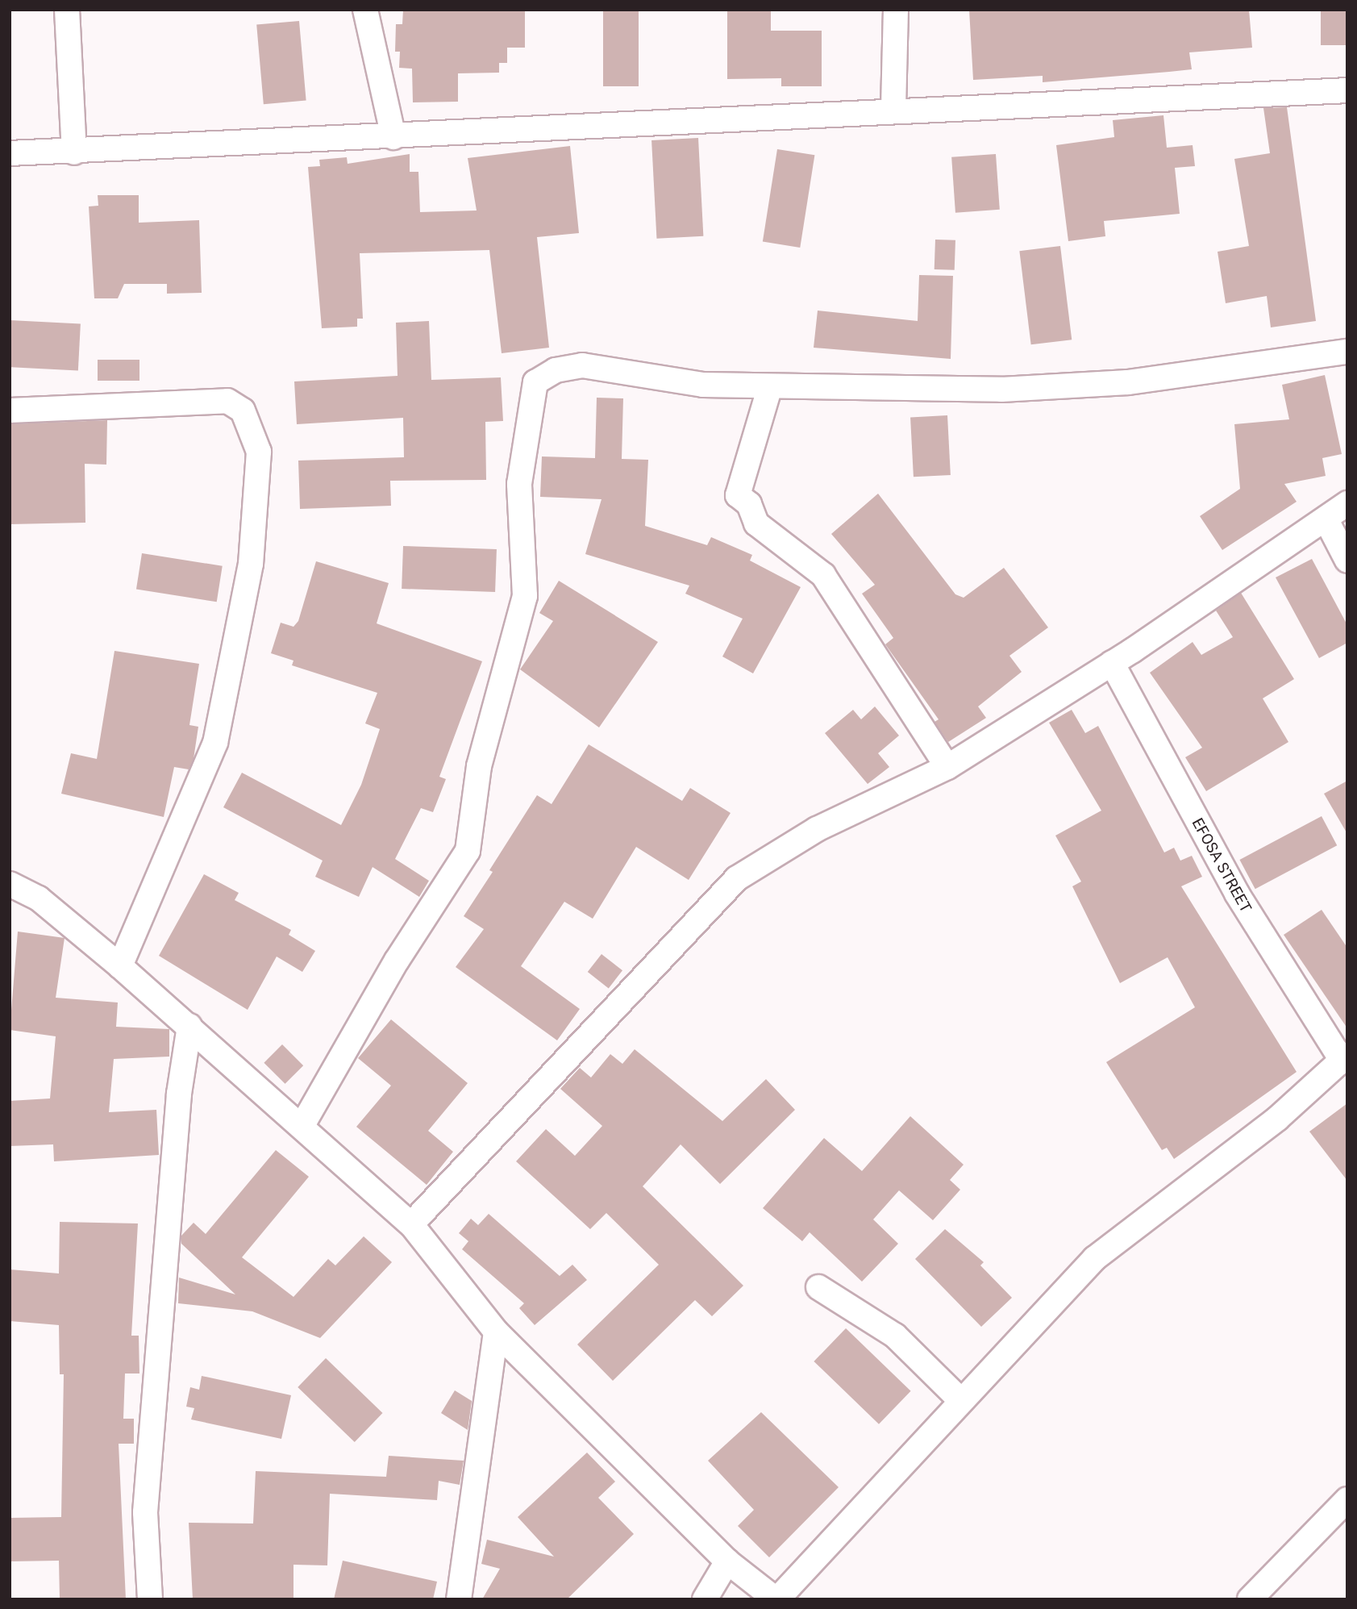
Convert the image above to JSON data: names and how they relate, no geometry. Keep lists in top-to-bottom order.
{
  "streets": {
    "street": ["EFOSA STREET"]
  }
}
